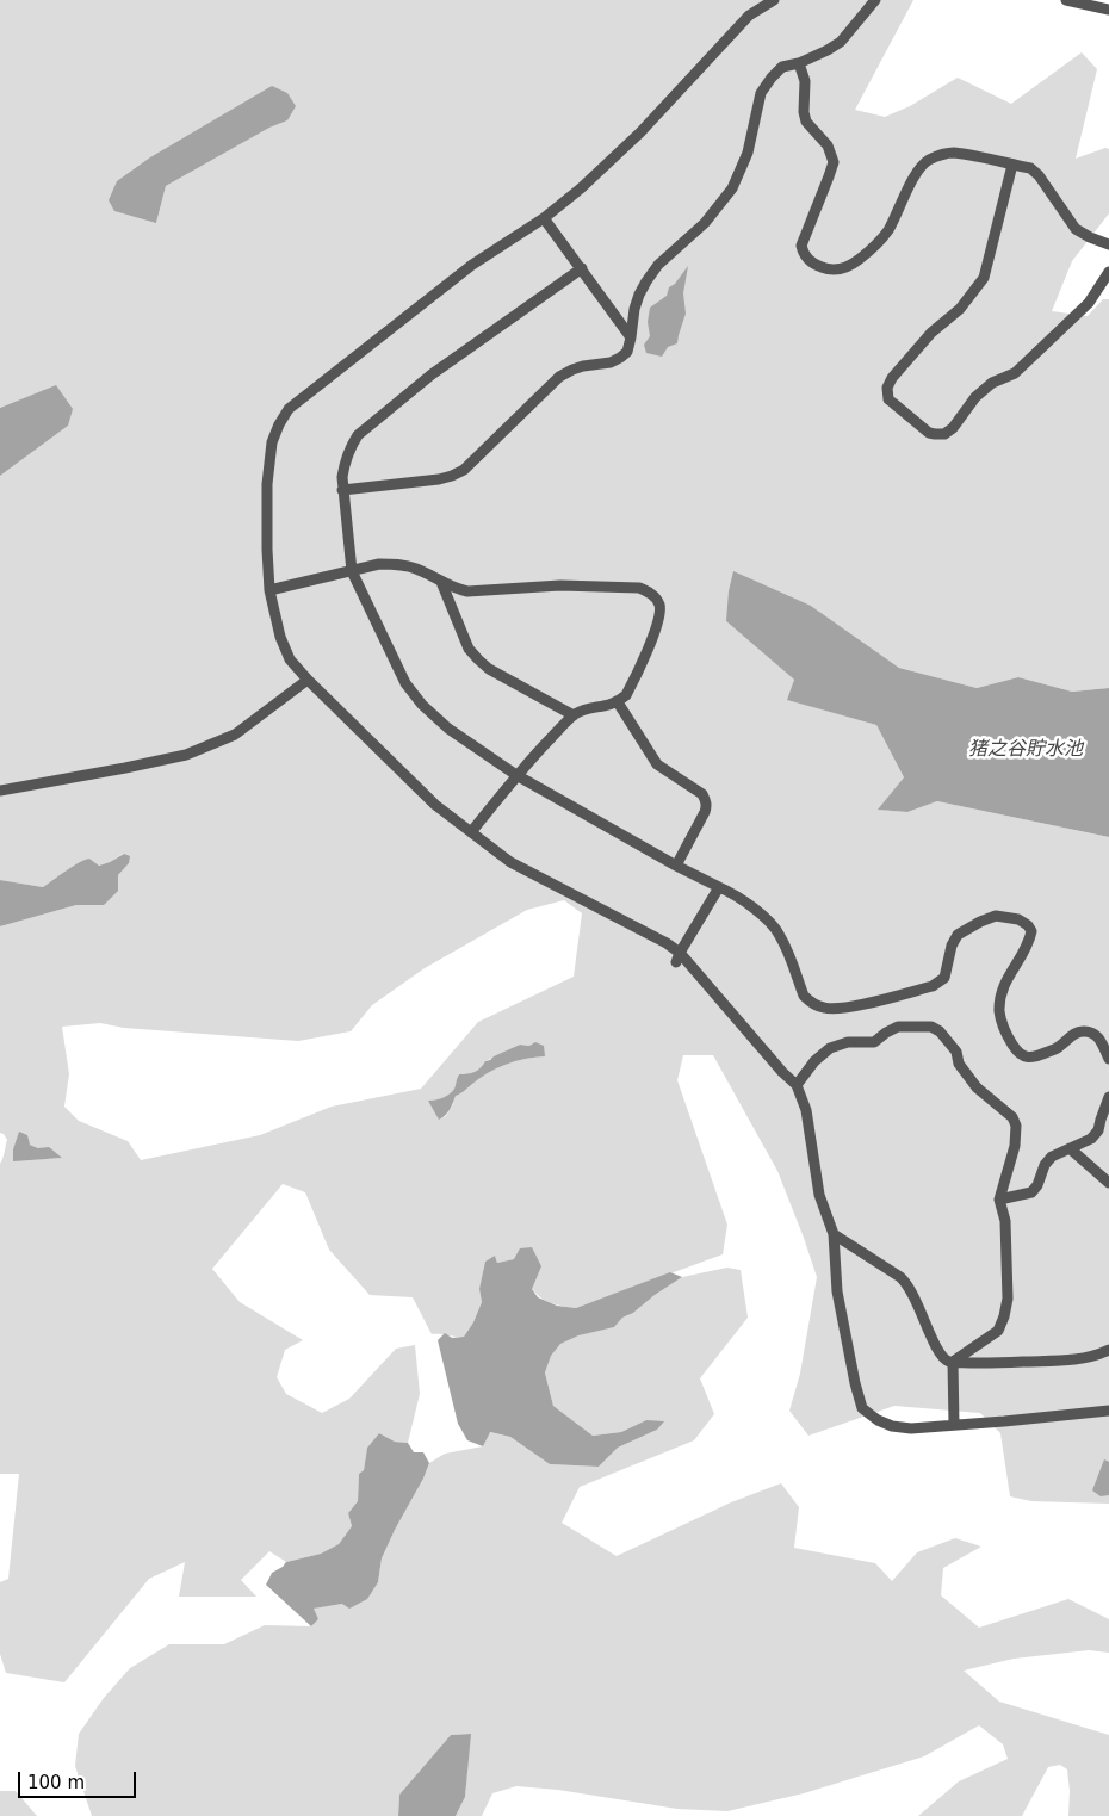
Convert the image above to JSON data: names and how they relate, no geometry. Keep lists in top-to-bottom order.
{
  "water": ["猪之谷貯水池"],
  "scale_bar": "100 m"
}
